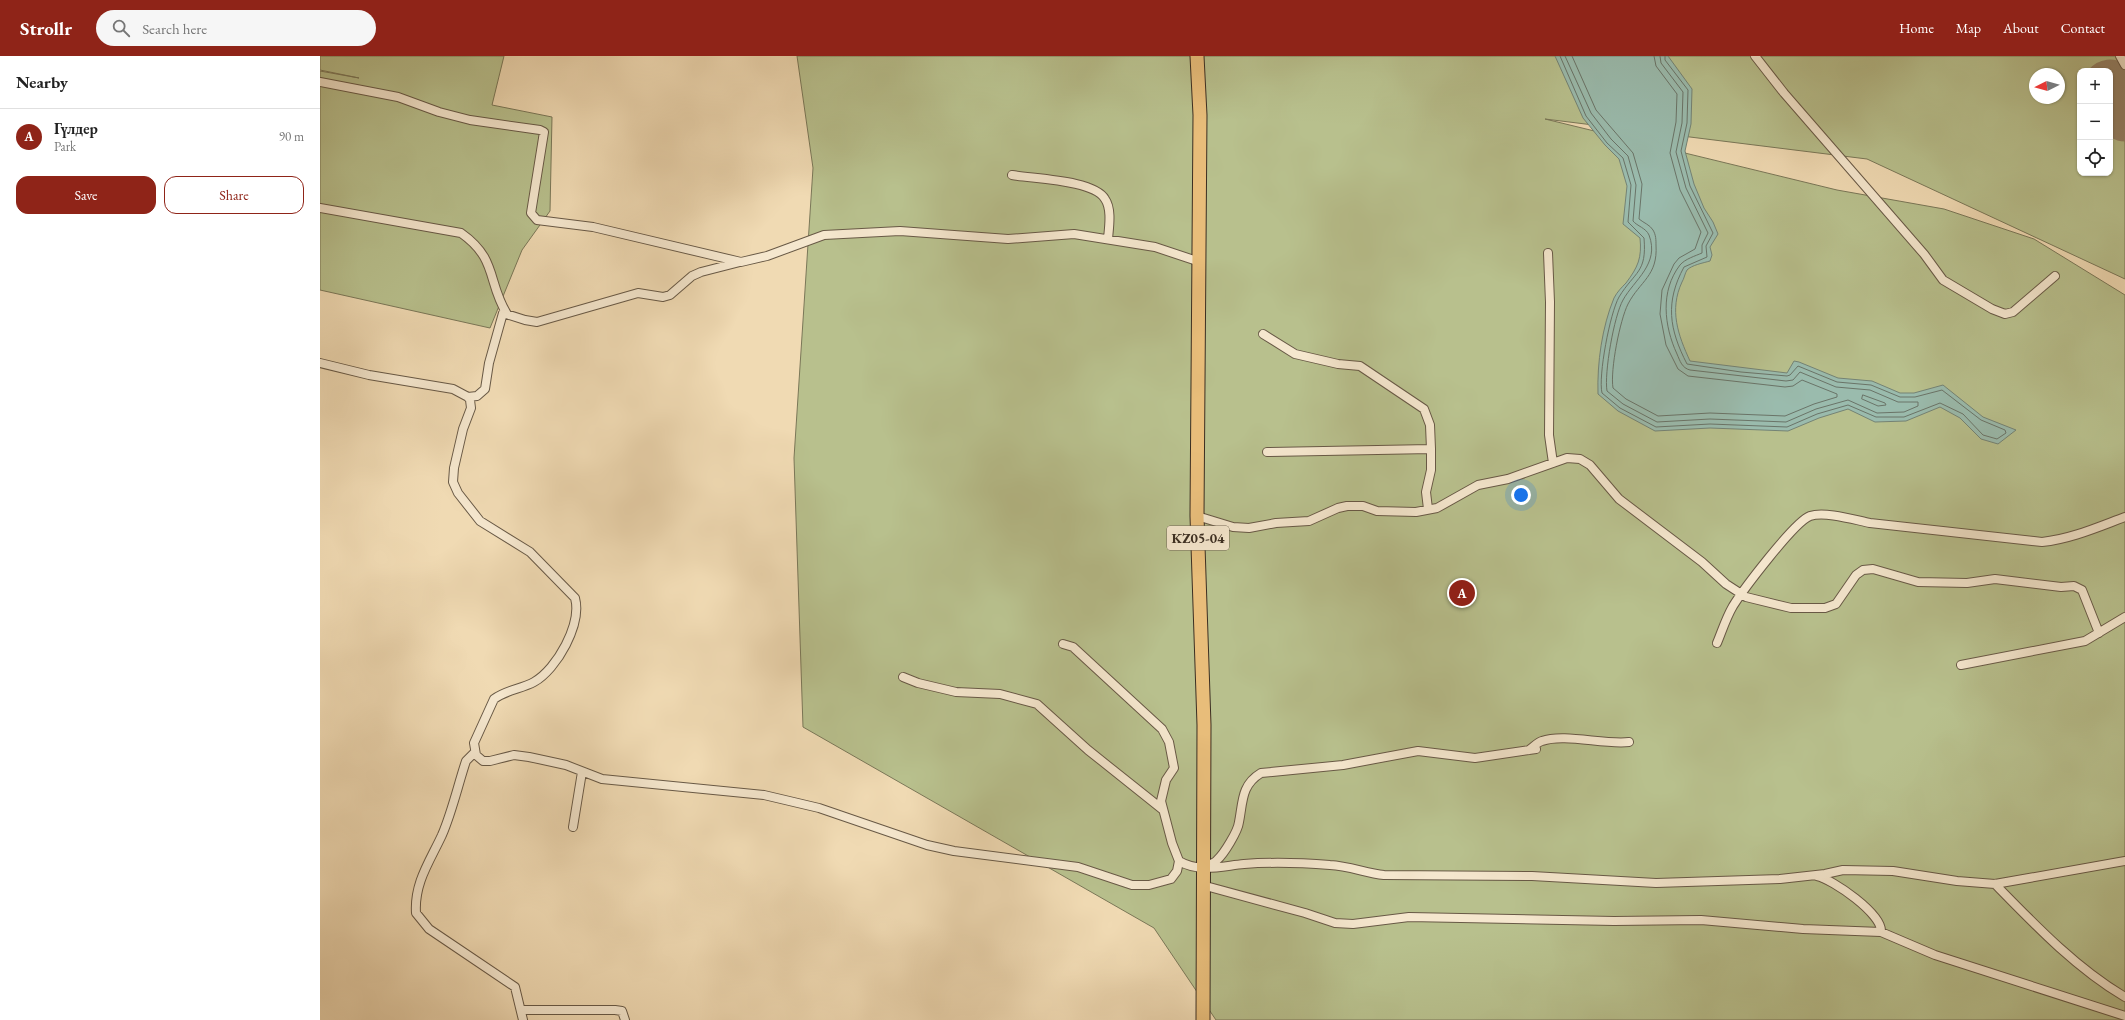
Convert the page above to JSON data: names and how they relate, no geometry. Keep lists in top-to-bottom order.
{
  "streets": {
    "main road": ["KZ05-04"]
  },
  "north": "left",
  "page": {
    "header": "Strollr",
    "search": "Search here",
    "nav": [
      "Home",
      "Map",
      "About",
      "Contact"
    ],
    "heading": "Nearby",
    "map_buttons": ["+", "−"],
    "list": [
      {
        "mark": "A",
        "name": "Гүлдер",
        "note": "Park",
        "value": "90 m"
      }
    ],
    "buttons": ["Save", "Share"],
    "pins": "A"
  }
}
